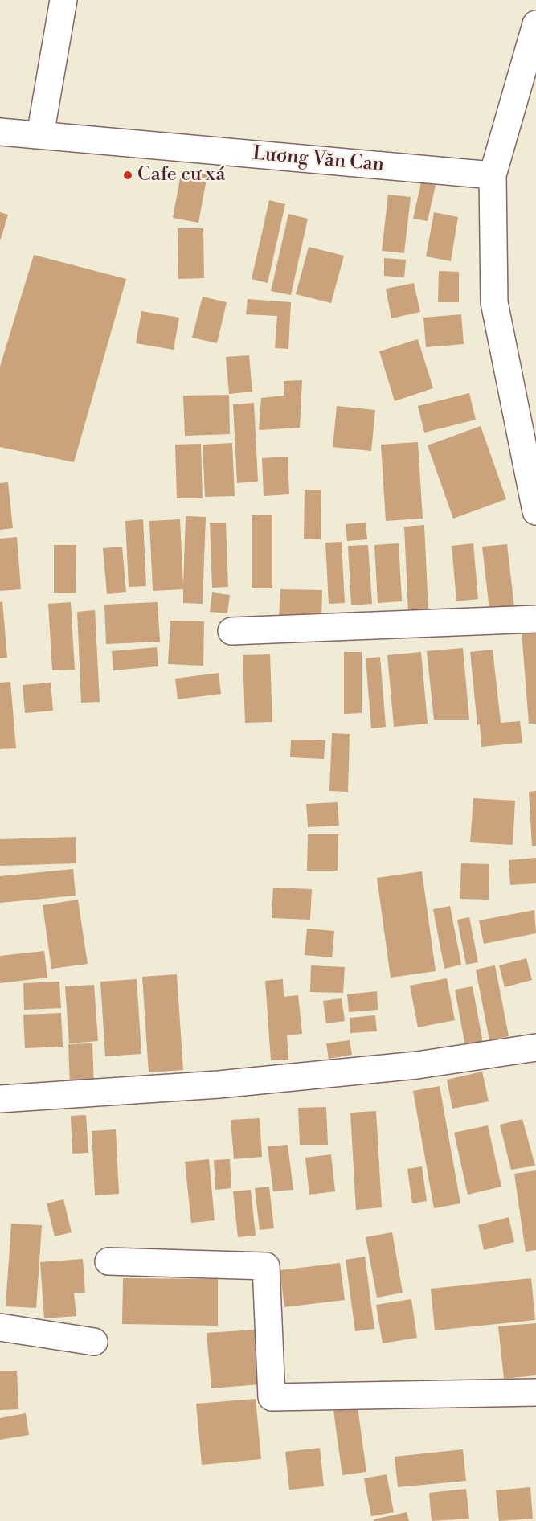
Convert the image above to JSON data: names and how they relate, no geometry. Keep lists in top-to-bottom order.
{
  "streets": {
    "street": ["Lương Văn Can"]
  },
  "places": ["Cafe cư xá"]
}
